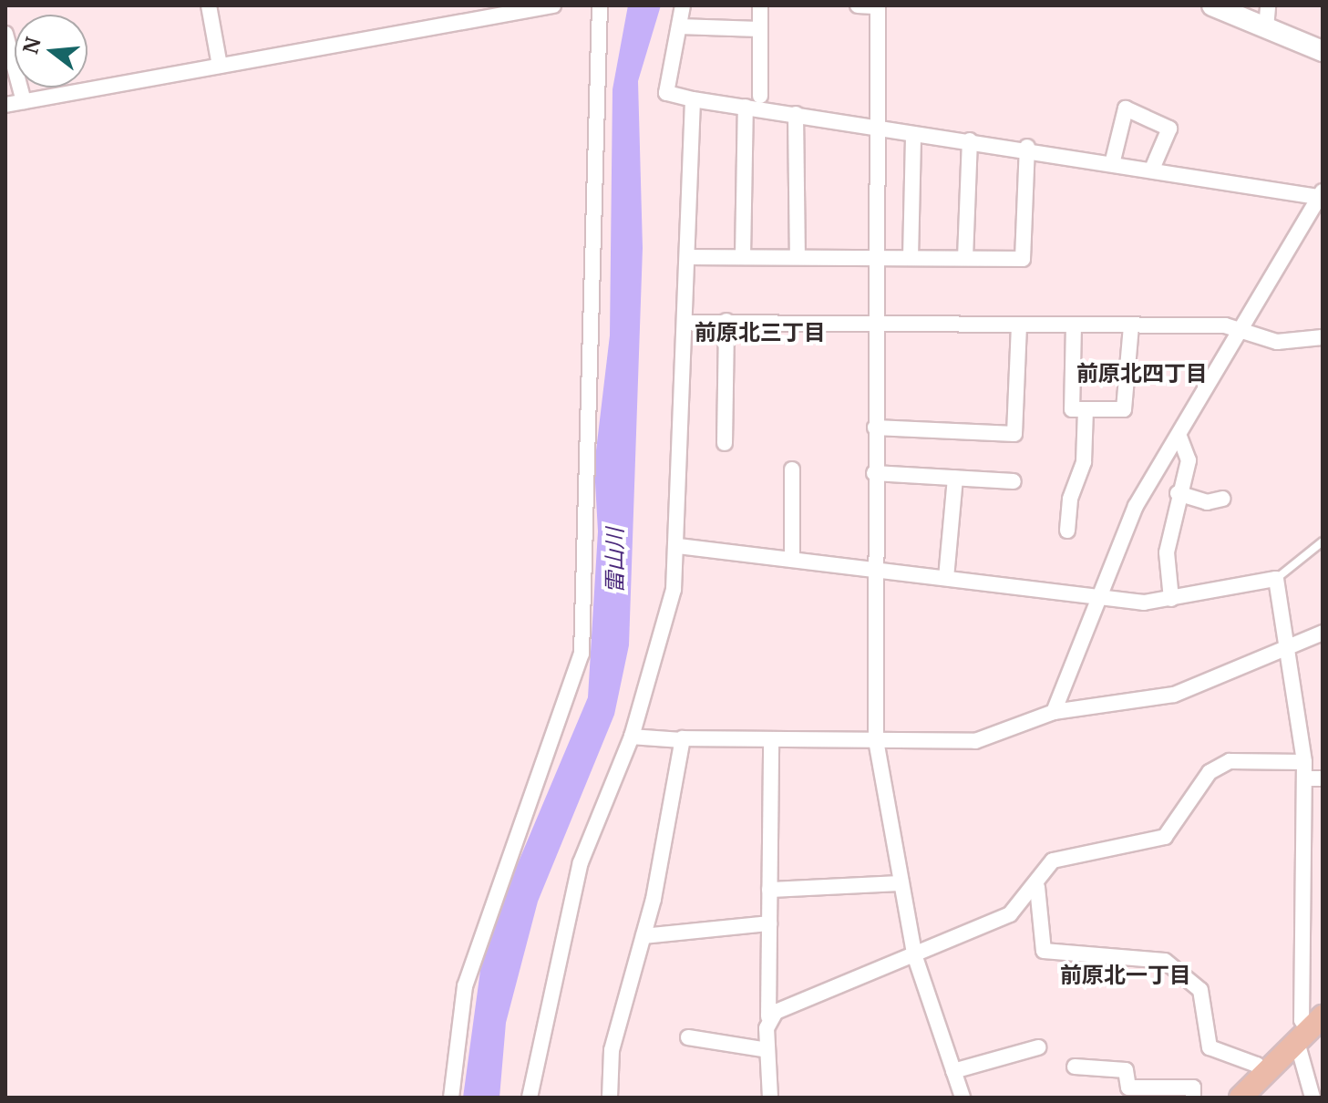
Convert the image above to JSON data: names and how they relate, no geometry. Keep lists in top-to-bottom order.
{
  "districts": ["前原北三丁目", "前原北四丁目", "前原北一丁目"],
  "water": ["雷山川"],
  "north": "left"
}
